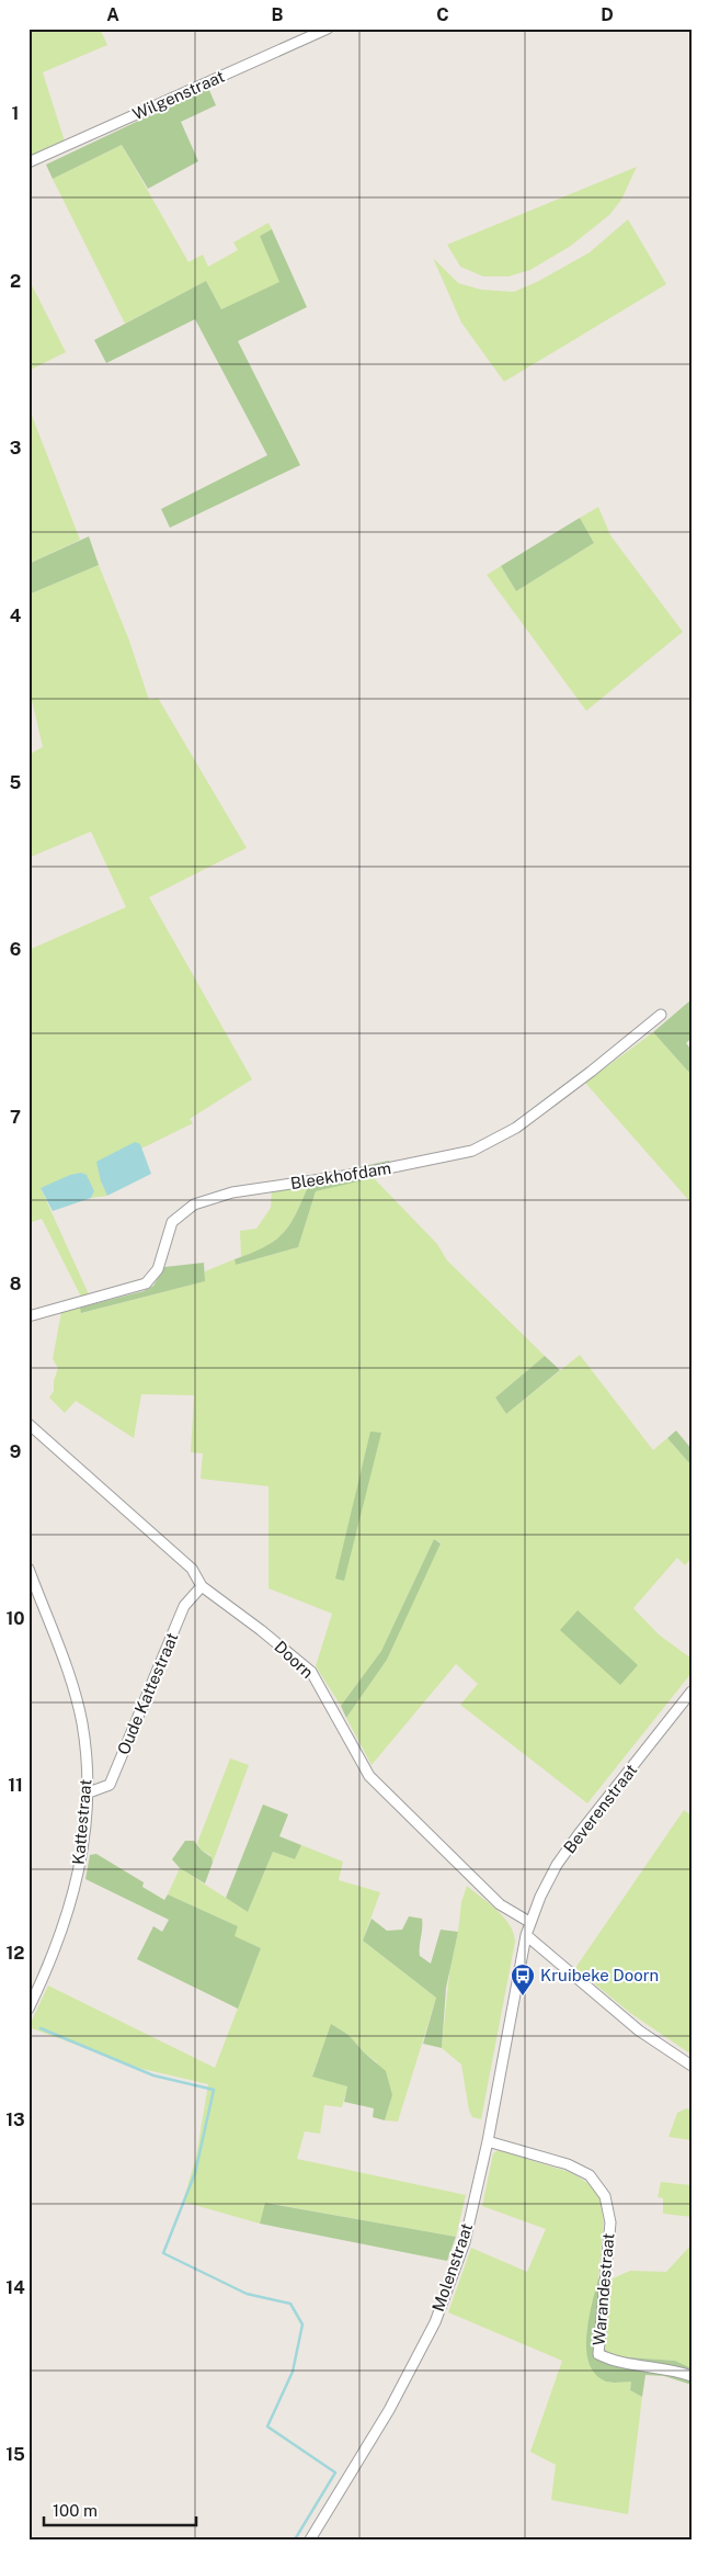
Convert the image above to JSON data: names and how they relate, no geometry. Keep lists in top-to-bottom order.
{
  "streets": {
    "street": [
      "Wilgenstraat",
      "Bleekhofdam",
      "Doorn",
      "Oude Kattestraat",
      "Beverenstraat",
      "Kattestraat",
      "Molenstraat",
      "Warandestraat"
    ]
  },
  "crossings": [
    ["Doorn", "Oude Kattestraat"],
    ["Doorn", "Beverenstraat"],
    ["Oude Kattestraat", "Kattestraat"],
    ["Beverenstraat", "Molenstraat"],
    ["Molenstraat", "Warandestraat"]
  ],
  "places": {
    "bus stop": ["Kruibeke Doorn"]
  },
  "scale_bar": "100 m",
  "grid": {
    "columns": [
      "A",
      "B",
      "C",
      "D"
    ],
    "rows": [
      "1",
      "2",
      "3",
      "4",
      "5",
      "6",
      "7",
      "8",
      "9",
      "10",
      "11",
      "12",
      "13",
      "14",
      "15"
    ]
  }
}
